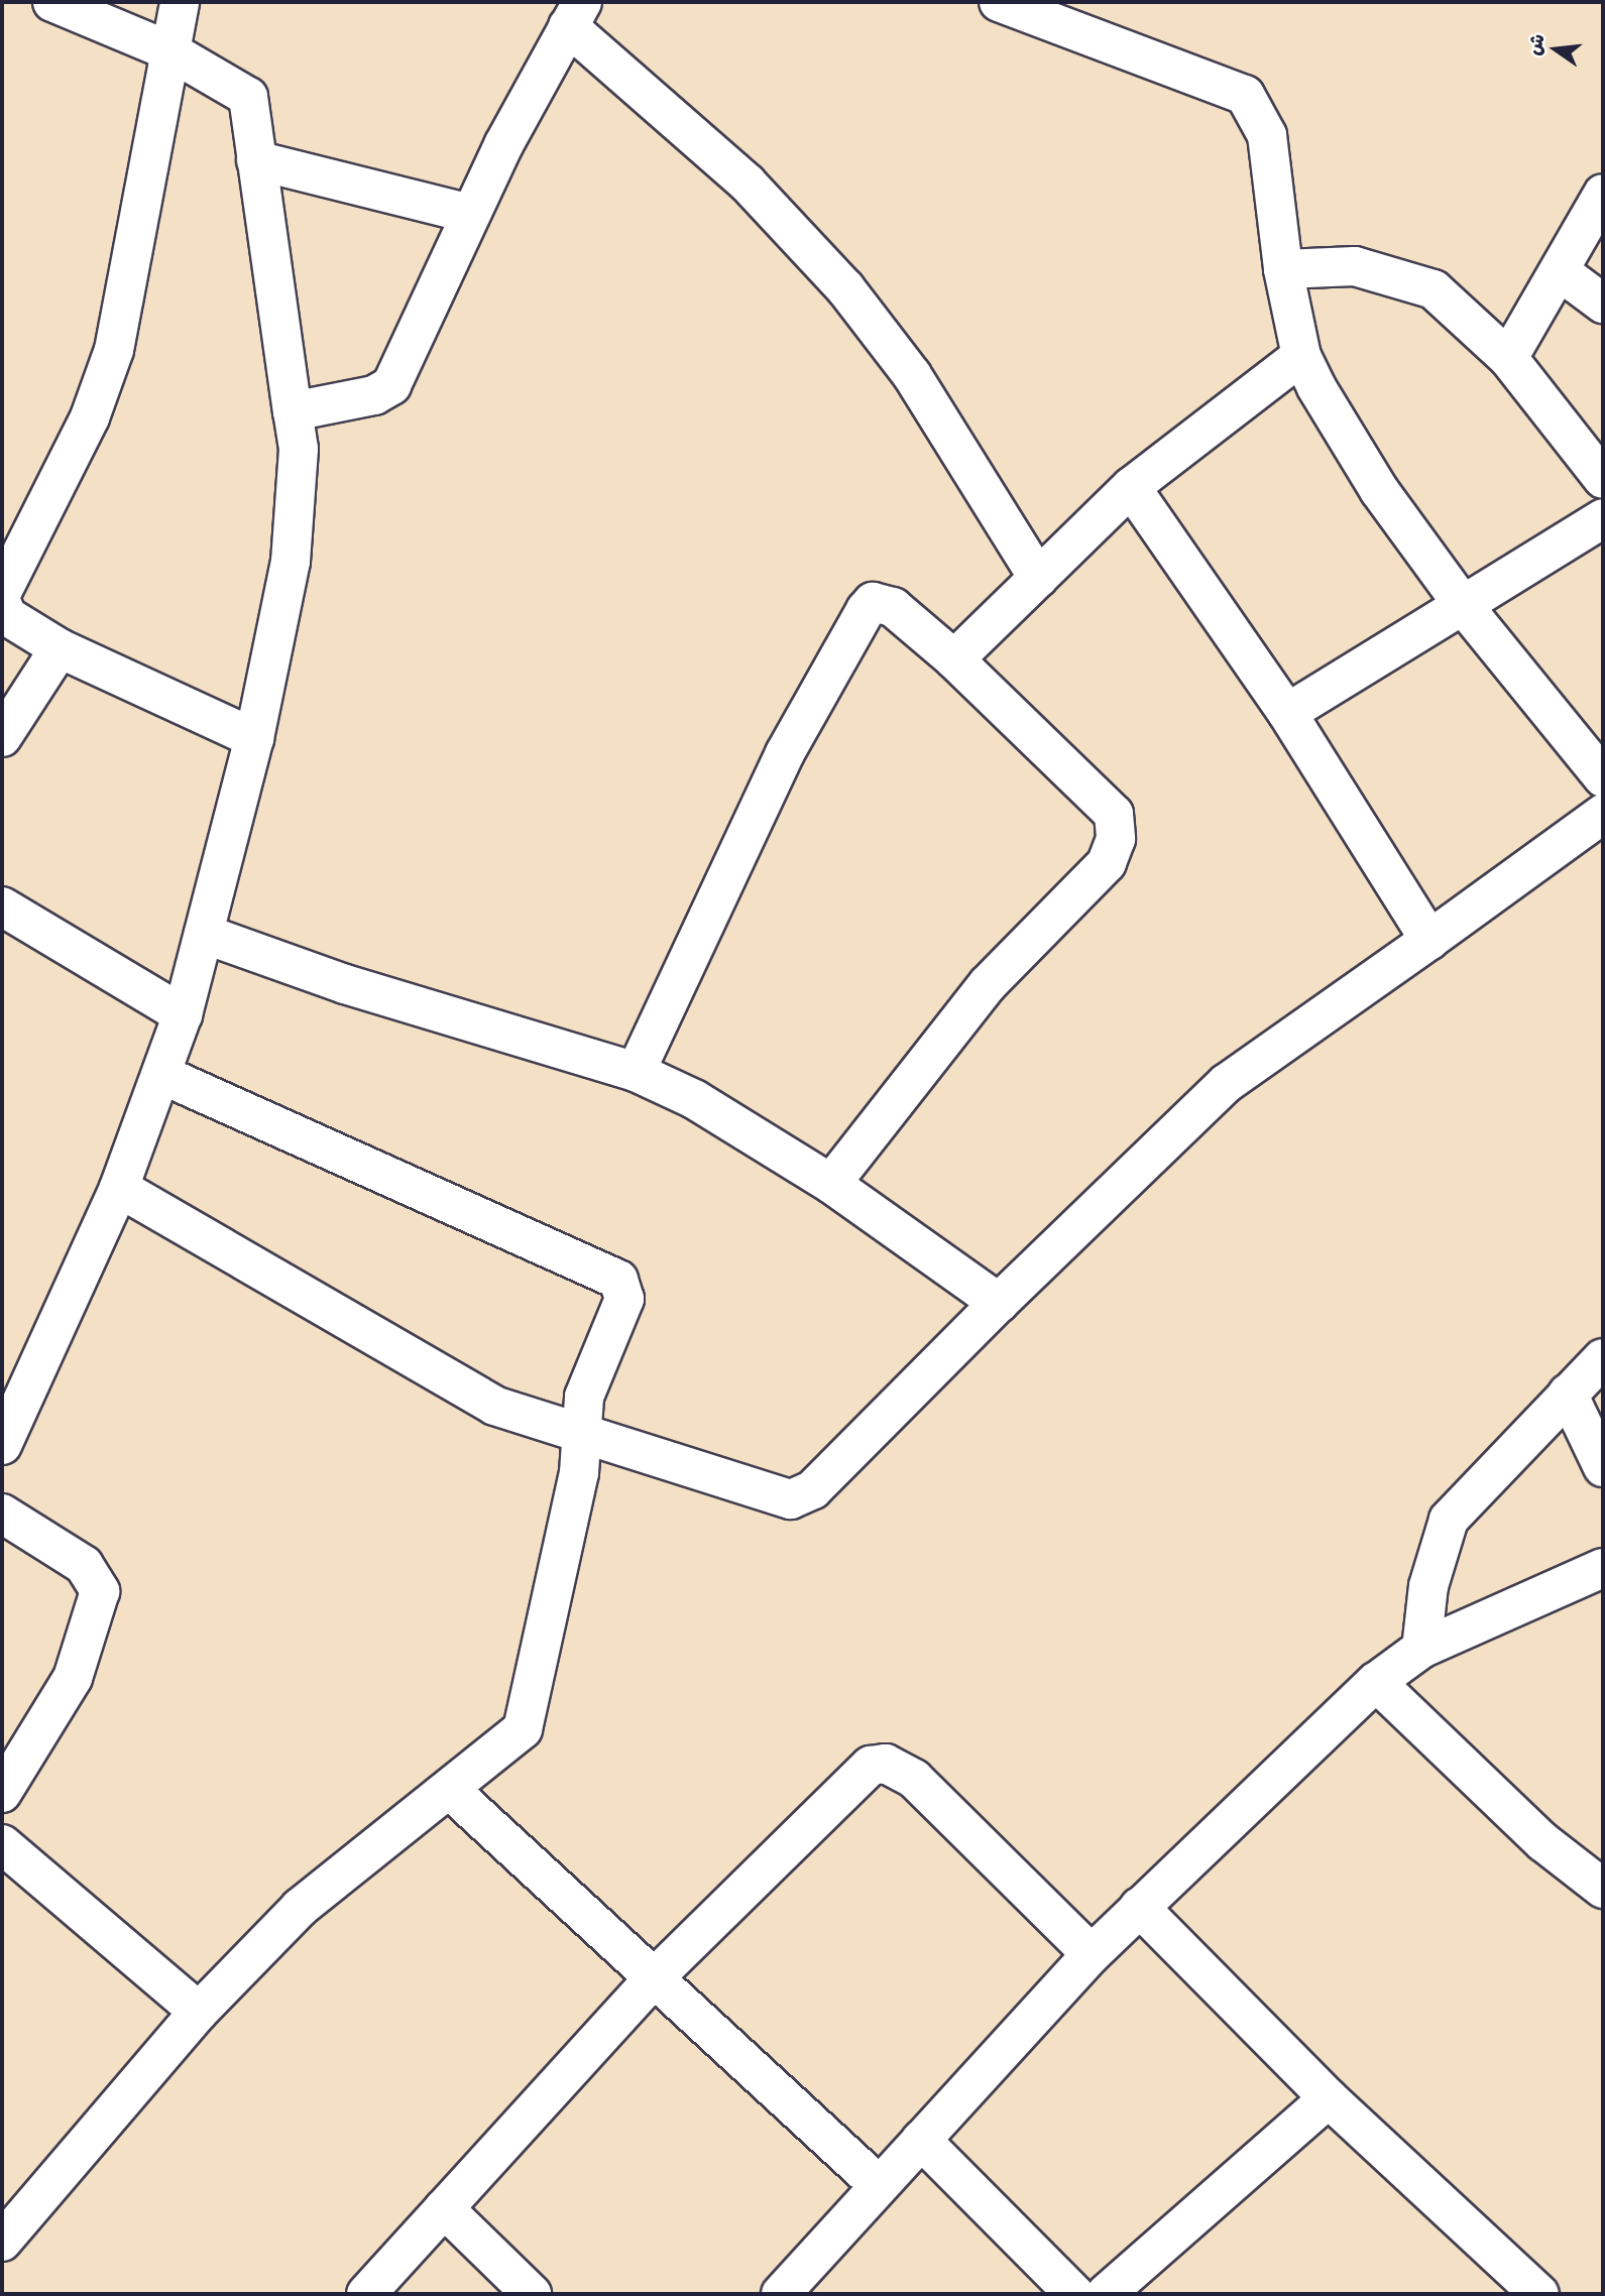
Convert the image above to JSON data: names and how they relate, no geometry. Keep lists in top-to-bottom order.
{
  "north": "left"
}
